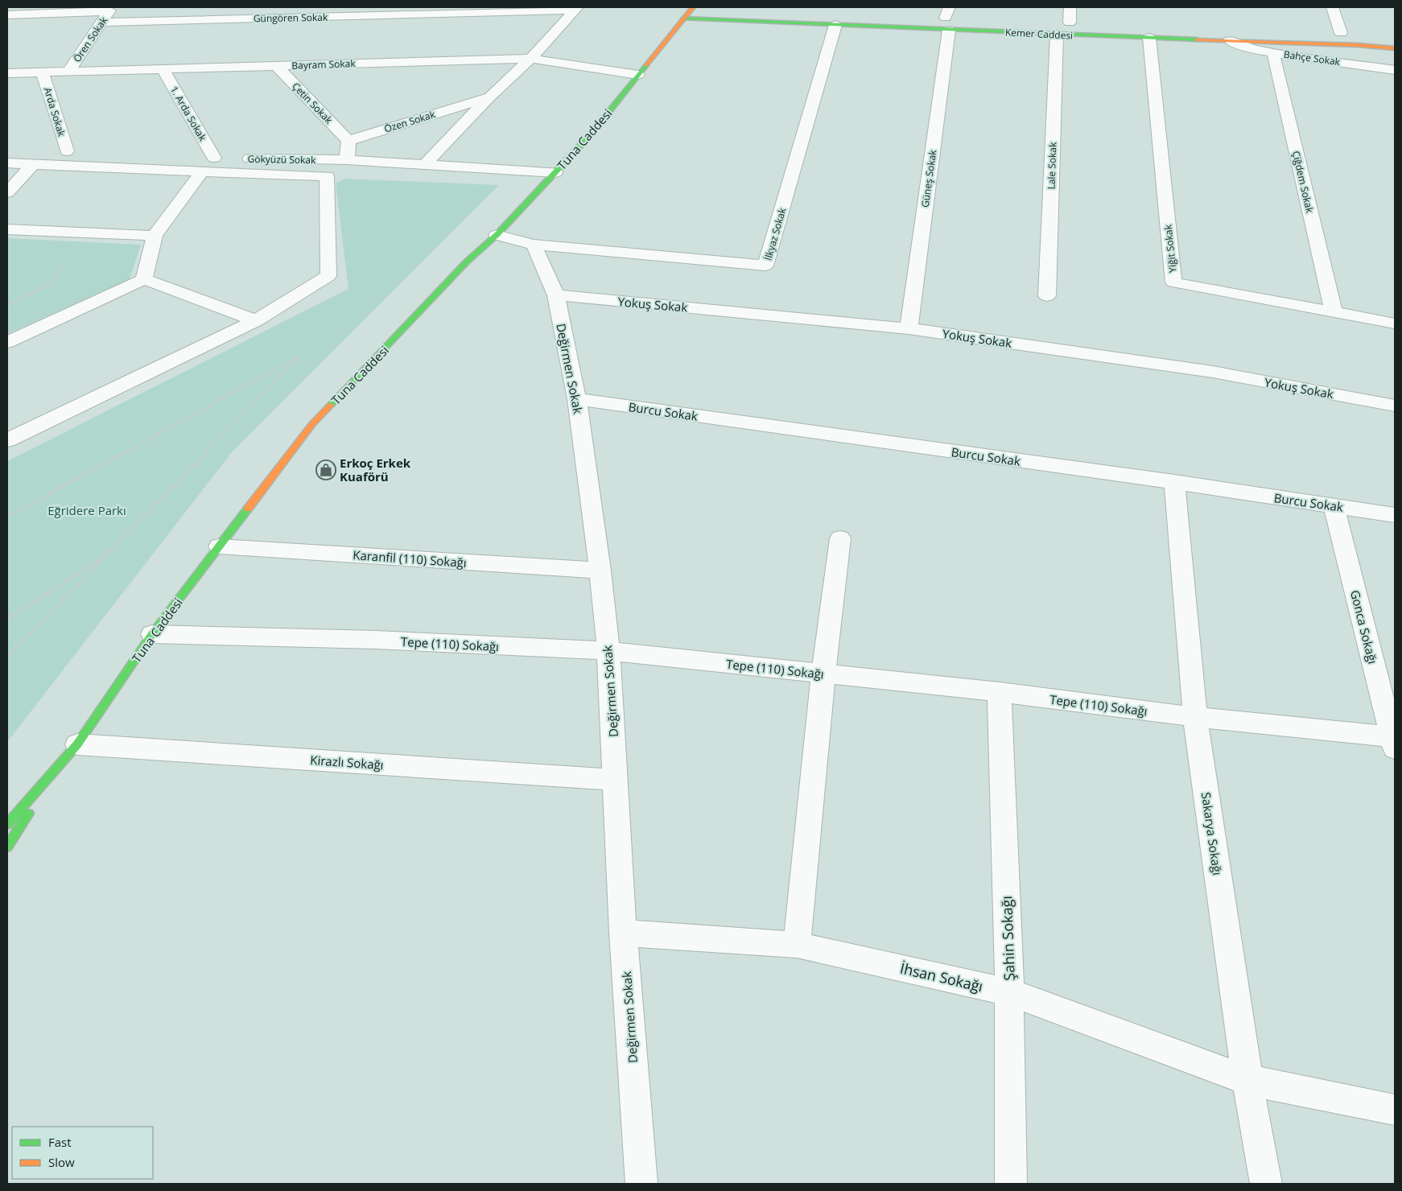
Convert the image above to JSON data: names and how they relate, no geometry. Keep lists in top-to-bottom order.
{
  "streets": {
    "street": [
      "Güngören Sokak",
      "Kemer Caddesi",
      "Ören Sokak",
      "Bahçe Sokak",
      "Bayram Sokak",
      "Çetin Sokak",
      "Arda Sokak",
      "1. Arda Sokak",
      "Özen Sokak",
      "Tuna Caddesi",
      "Gökyüzü Sokak",
      "Lale Sokak",
      "Güneş Sokak",
      "Çiğdem Sokak",
      "İlkyaz Sokak",
      "Yiğit Sokak",
      "Yokuş Sokak",
      "Değirmen Sokak",
      "Burcu Sokak",
      "Karanfil (110) Sokağı",
      "Gonca Sokağı",
      "Tepe (110) Sokağı",
      "Kirazlı Sokağı",
      "Sakarya Sokağı",
      "Şahin Sokağı",
      "İhsan Sokağı"
    ]
  },
  "crossings": [
    ["Güngören Sokak", "Ören Sokak"],
    ["Güngören Sokak", "Özen Sokak"],
    ["Kemer Caddesi", "Bahçe Sokak"],
    ["Kemer Caddesi", "Tuna Caddesi"],
    ["Kemer Caddesi", "Lale Sokak"],
    ["Kemer Caddesi", "Güneş Sokak"],
    ["Kemer Caddesi", "İlkyaz Sokak"],
    ["Kemer Caddesi", "Yiğit Sokak"],
    ["Ören Sokak", "Bayram Sokak"],
    ["Bahçe Sokak", "Çiğdem Sokak"],
    ["Bayram Sokak", "Çetin Sokak"],
    ["Bayram Sokak", "Arda Sokak"],
    ["Bayram Sokak", "1. Arda Sokak"],
    ["Bayram Sokak", "Özen Sokak"],
    ["Bayram Sokak", "Tuna Caddesi"],
    ["Çetin Sokak", "Özen Sokak"],
    ["1. Arda Sokak", "Gökyüzü Sokak"],
    ["Özen Sokak", "Gökyüzü Sokak"],
    ["Tuna Caddesi", "Gökyüzü Sokak"],
    ["Tuna Caddesi", "Karanfil (110) Sokağı"],
    ["Tuna Caddesi", "Tepe (110) Sokağı"],
    ["Tuna Caddesi", "Kirazlı Sokağı"],
    ["Güneş Sokak", "Yokuş Sokak"],
    ["Çiğdem Sokak", "Yiğit Sokak"],
    ["İlkyaz Sokak", "Değirmen Sokak"],
    ["Yokuş Sokak", "Değirmen Sokak"],
    ["Değirmen Sokak", "Burcu Sokak"],
    ["Değirmen Sokak", "Karanfil (110) Sokağı"],
    ["Değirmen Sokak", "Tepe (110) Sokağı"],
    ["Değirmen Sokak", "Kirazlı Sokağı"],
    ["Değirmen Sokak", "İhsan Sokağı"],
    ["Burcu Sokak", "Gonca Sokağı"],
    ["Burcu Sokak", "Sakarya Sokağı"],
    ["Gonca Sokağı", "Tepe (110) Sokağı"],
    ["Tepe (110) Sokağı", "Sakarya Sokağı"],
    ["Tepe (110) Sokağı", "Şahin Sokağı"],
    ["Sakarya Sokağı", "İhsan Sokağı"],
    ["Şahin Sokağı", "İhsan Sokağı"]
  ],
  "parks": ["Eğridere Parkı"],
  "places": {
    "shop": ["Erkoç Erkek Kuaförü"]
  },
  "legend": ["Fast", "Slow"]
}
